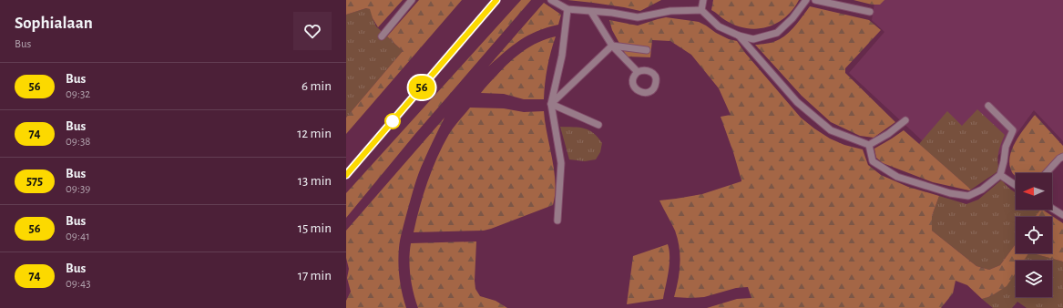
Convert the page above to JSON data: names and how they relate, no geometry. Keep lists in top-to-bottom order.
{
  "lines": ["bus line 56"],
  "north": "left",
  "page": {
    "heading": ["Sophialaan", "Bus"],
    "on_map": "56",
    "list": [
      {
        "mark": "56",
        "name": "Bus",
        "note": "09:32",
        "value": "6 min"
      },
      {
        "mark": "74",
        "name": "Bus",
        "note": "09:38",
        "value": "12 min"
      },
      {
        "mark": "575",
        "name": "Bus",
        "note": "09:39",
        "value": "13 min"
      },
      {
        "mark": "56",
        "name": "Bus",
        "note": "09:41",
        "value": "15 min"
      },
      {
        "mark": "74",
        "name": "Bus",
        "note": "09:43",
        "value": "17 min"
      }
    ]
  }
}
